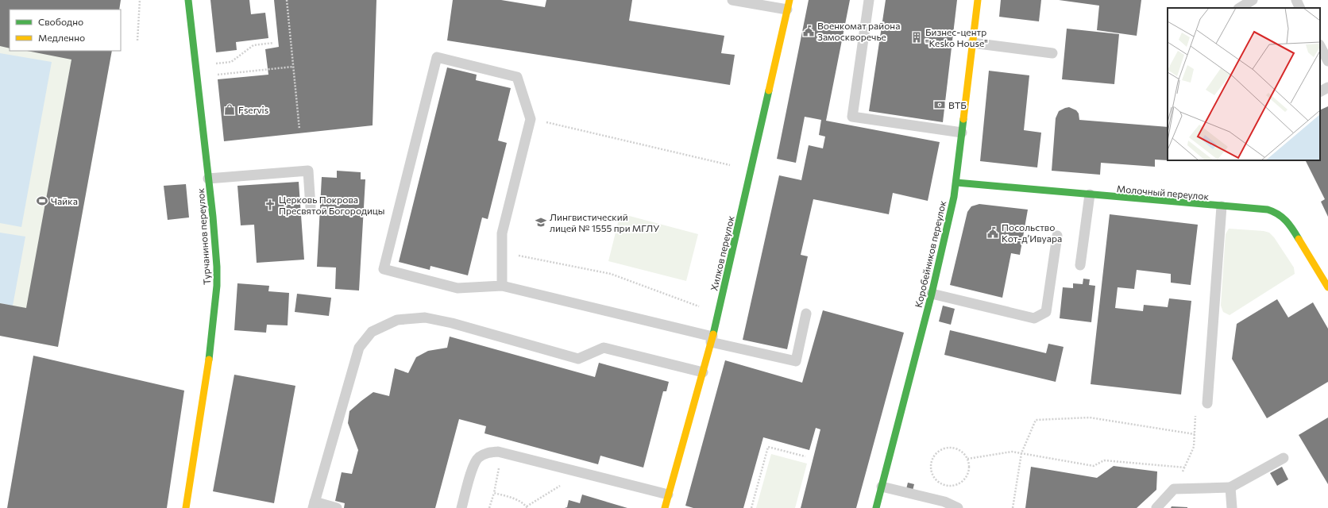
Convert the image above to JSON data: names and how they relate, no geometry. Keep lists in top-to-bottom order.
{
  "streets": {
    "street": [
      "Молочный переулок",
      "Турчанинов переулок",
      "Хилков переулок",
      "Коробейников переулок"
    ]
  },
  "crossings": [
    ["Молочный переулок", "Коробейников переулок"]
  ],
  "places": {
    "public building": ["Военкомат района Замоскворечье", "Посольство Кот-д’Ивуара"],
    "building": ["Бизнес-центр \"Kesko House\""],
    "bank": ["ВТБ"],
    "shop": ["Fservis"],
    "sports": ["Чайка"],
    "church": ["Церковь Покрова Пресвятой Богородицы"],
    "school or university": ["Лингвистический лицей № 1555 при МГЛУ"]
  },
  "legend": ["Свободно", "Медленно"]
}
